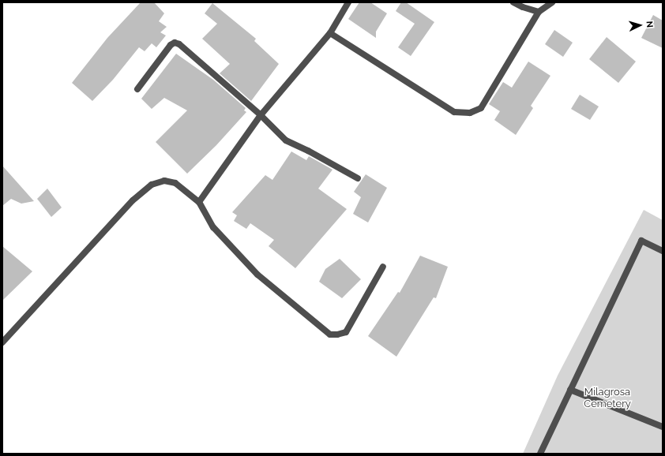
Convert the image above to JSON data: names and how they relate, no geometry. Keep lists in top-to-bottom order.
{
  "parks": ["Milagrosa Cemetery"],
  "north": "right"
}
